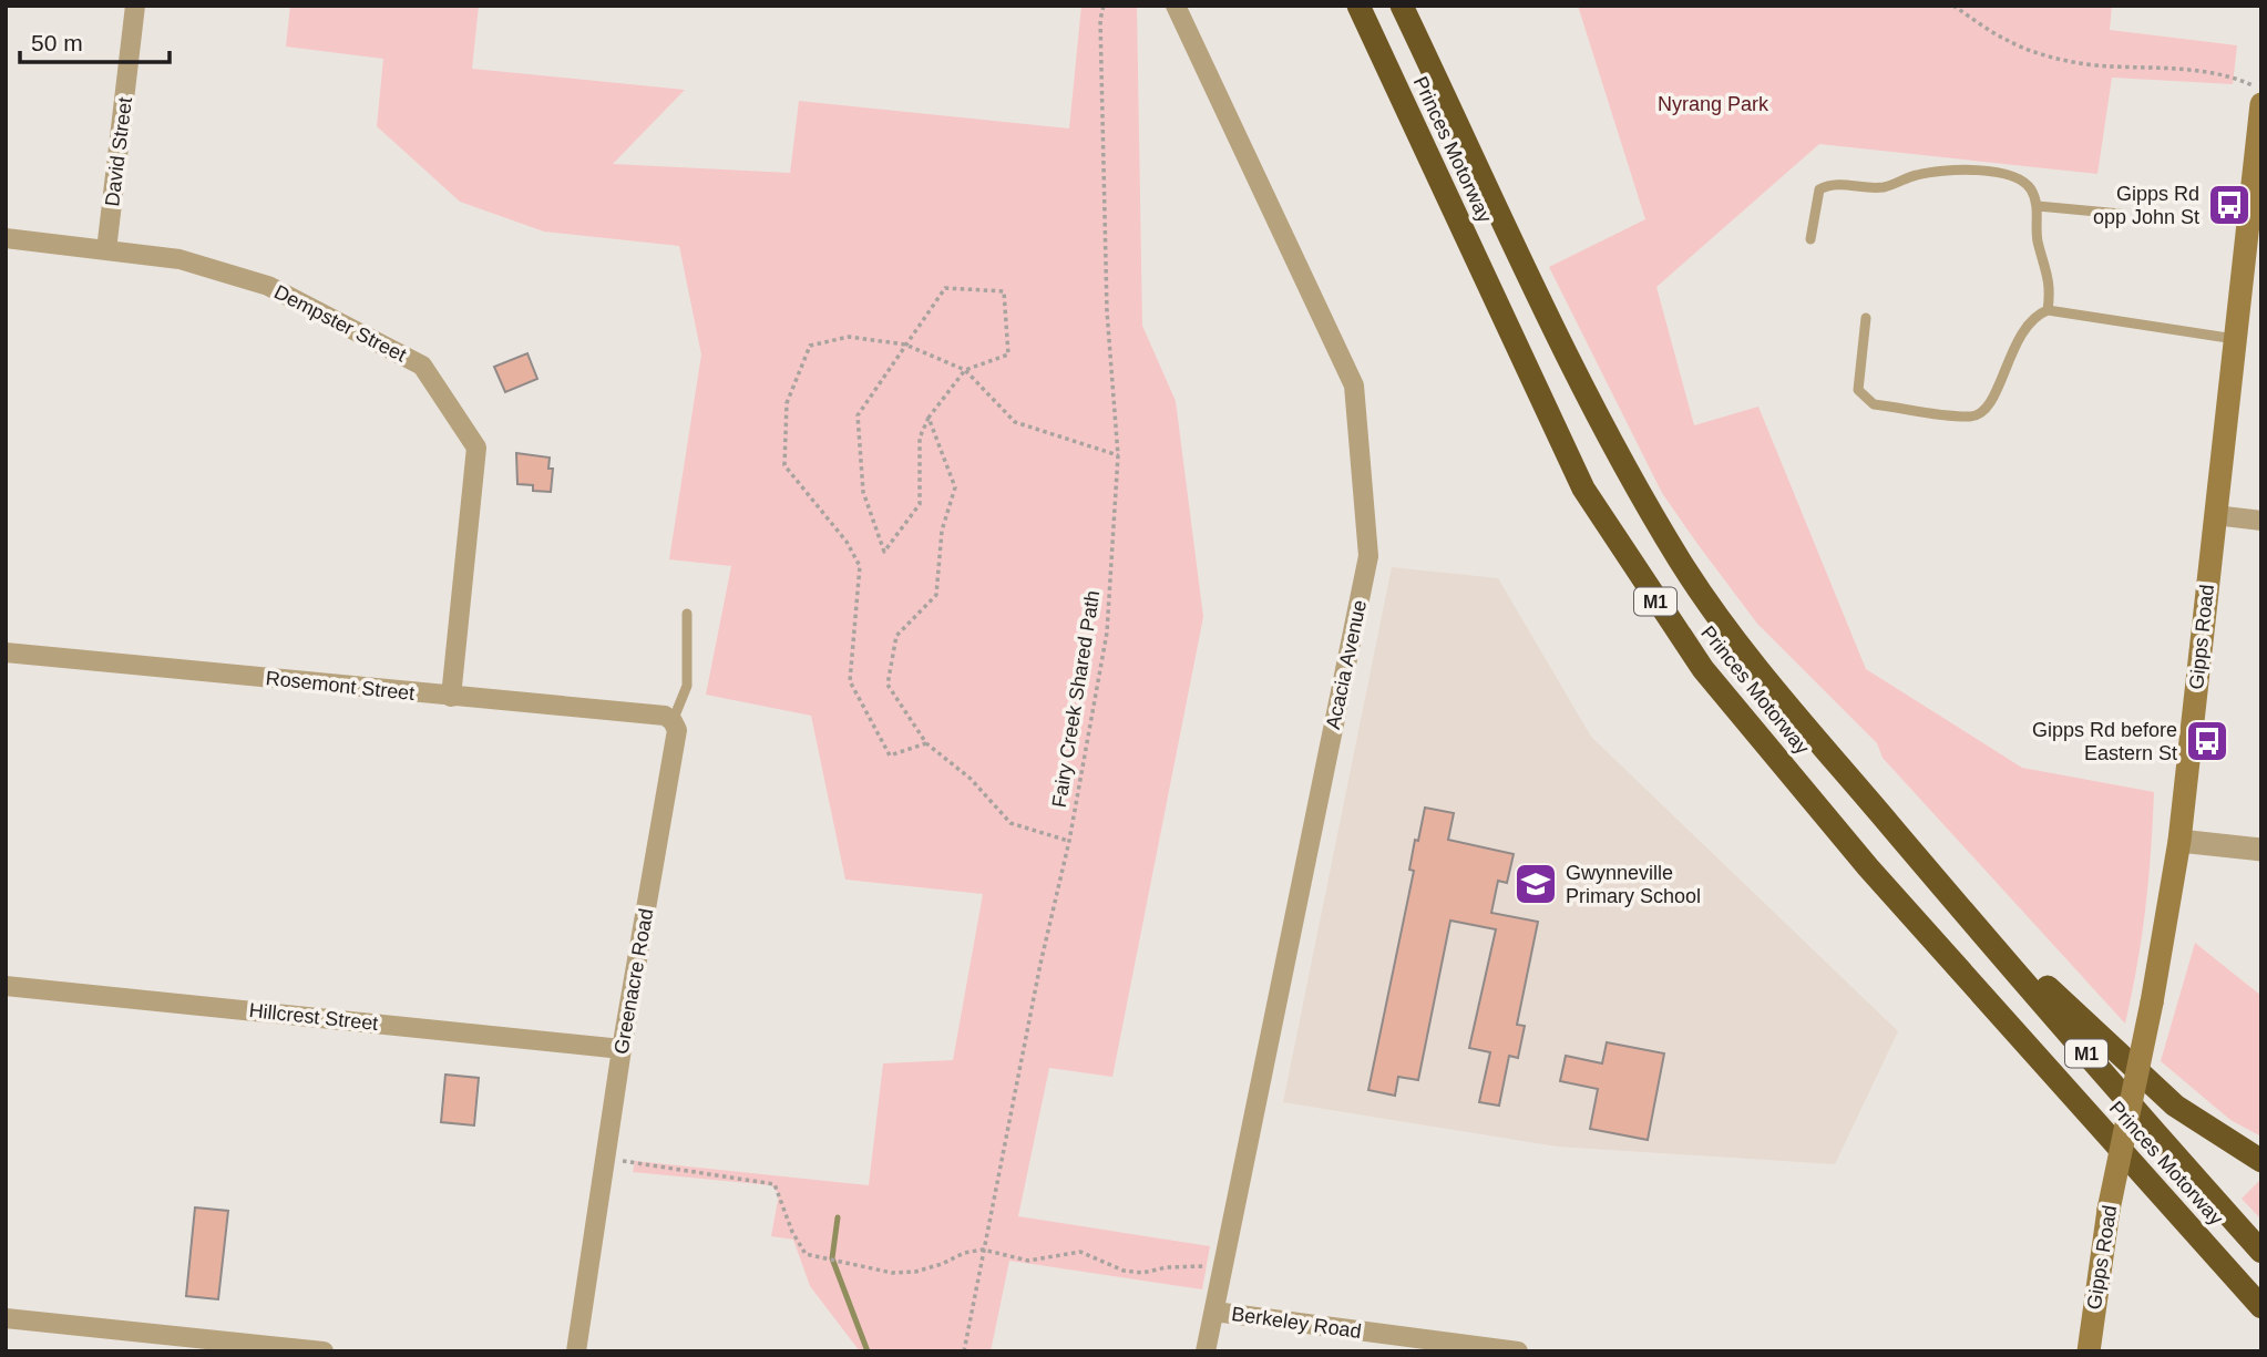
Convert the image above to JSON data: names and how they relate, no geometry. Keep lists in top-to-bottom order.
{
  "streets": {
    "highway": ["Princes Motorway", "M1"],
    "main road": ["Gipps Road"],
    "street": [
      "David Street",
      "Dempster Street",
      "Acacia Avenue",
      "Rosemont Street",
      "Greenacre Road",
      "Hillcrest Street",
      "Berkeley Road"
    ],
    "path": ["Fairy Creek Shared Path"]
  },
  "crossings": [
    ["David Street", "Dempster Street"],
    ["Dempster Street", "Rosemont Street"],
    ["Acacia Avenue", "Berkeley Road"],
    ["Rosemont Street", "Greenacre Road"],
    ["Greenacre Road", "Hillcrest Street"]
  ],
  "parks": ["Nyrang Park"],
  "places": {
    "bus stop": ["Gipps Rd opp John St", "Gipps Rd before Eastern St"],
    "school or university": ["Gwynneville Primary School"]
  },
  "scale_bar": "50 m"
}
